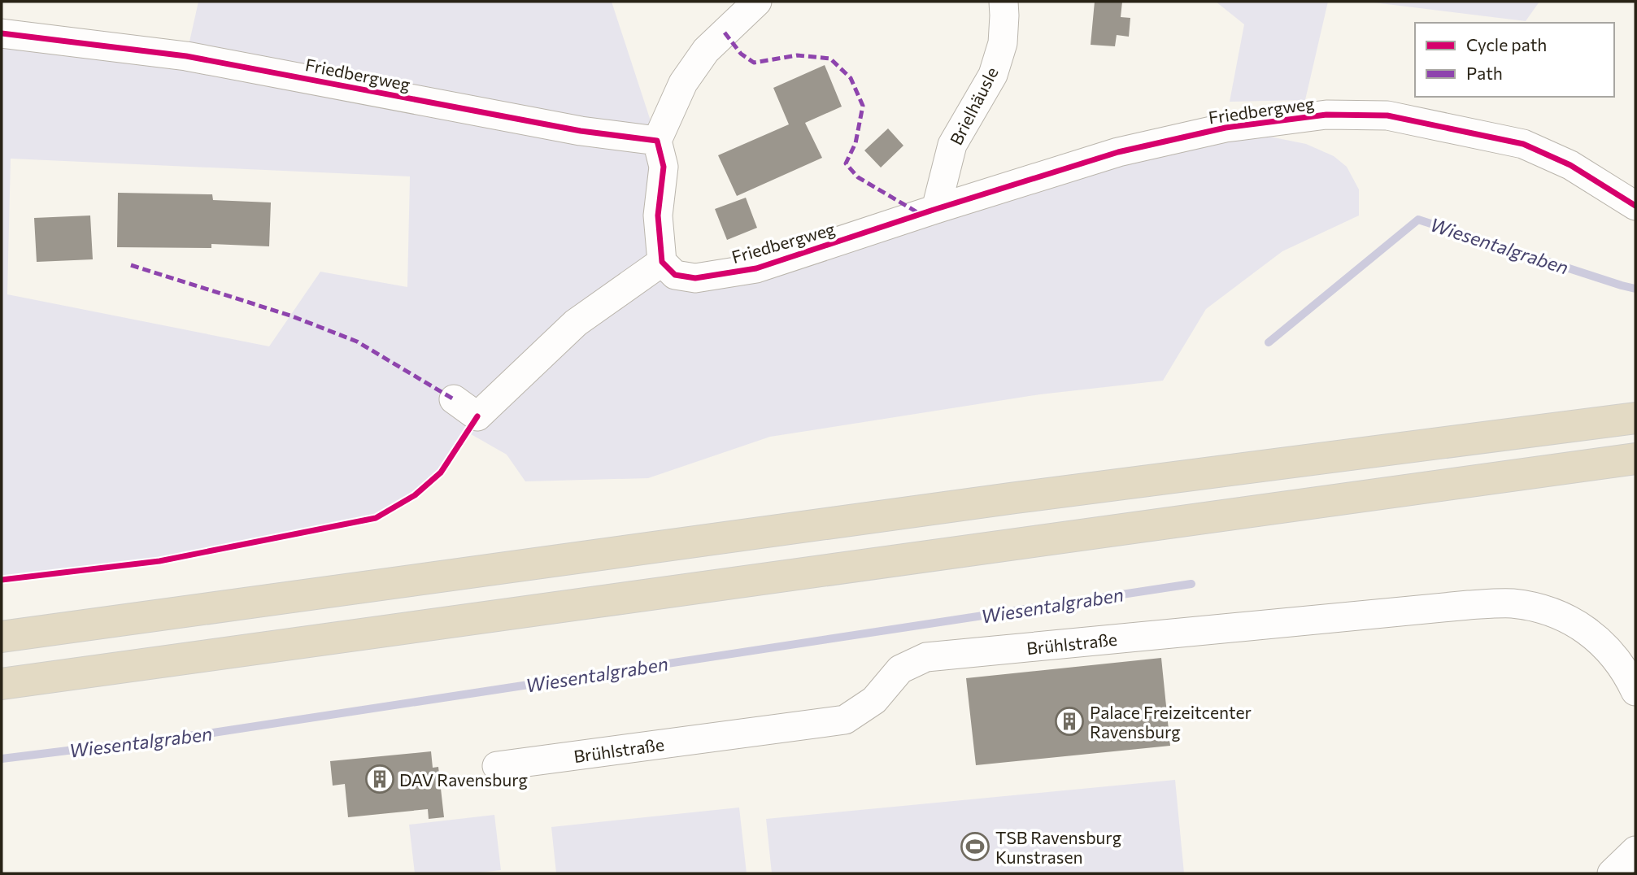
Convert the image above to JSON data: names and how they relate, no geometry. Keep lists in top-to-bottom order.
{
  "streets": {
    "street": ["Friedbergweg", "Brielhäusle", "Brühlstraße"]
  },
  "crossings": [
    ["Friedbergweg", "Brielhäusle"]
  ],
  "water": ["Wiesentalgraben"],
  "places": {
    "building": ["Palace Freizeitcenter Ravensburg", "DAV Ravensburg"],
    "sports": ["TSB Ravensburg Kunstrasen"]
  },
  "legend": ["Cycle path", "Path"]
}
